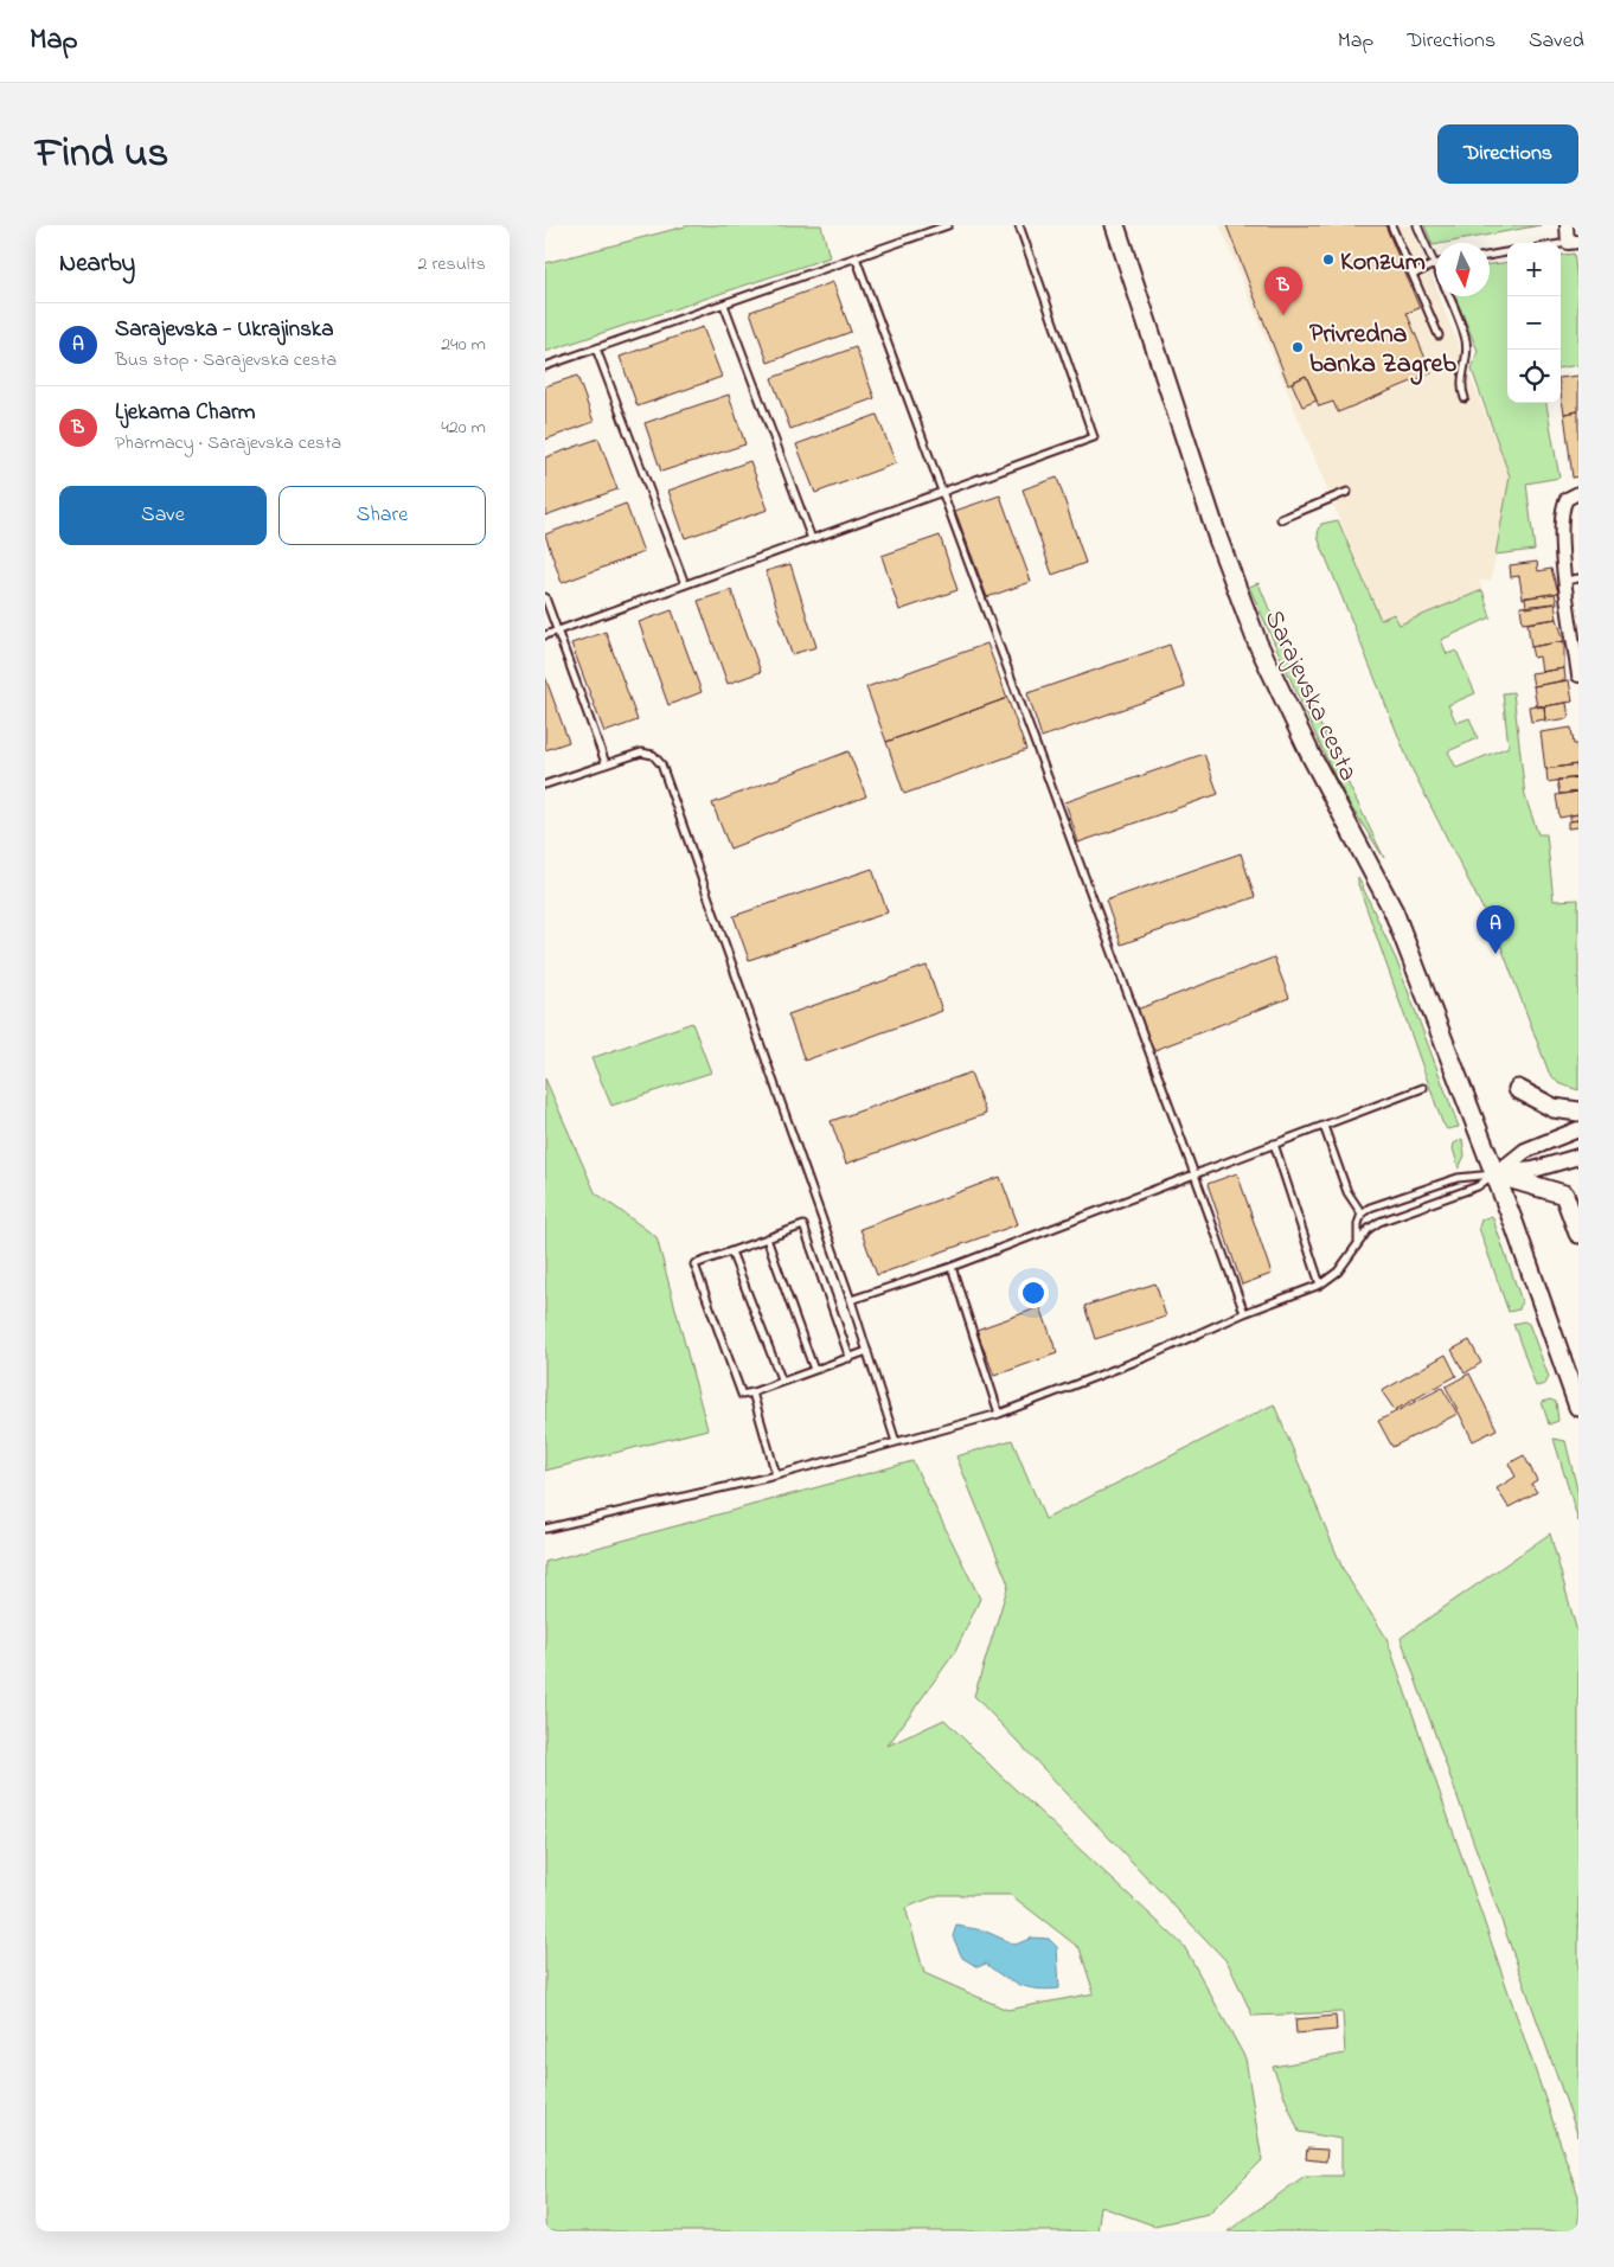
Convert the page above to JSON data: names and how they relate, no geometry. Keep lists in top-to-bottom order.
{
  "streets": {
    "main road": ["Sarajevska cesta"]
  },
  "places": ["Konzum", "Privredna banka Zagreb"],
  "north": "bottom",
  "page": {
    "header": "Map",
    "nav": ["Map", "Directions", "Saved"],
    "title": "Find us",
    "buttons": [
      "Directions",
      ["Save", "Share"]
    ],
    "heading": ["Nearby", "2 results"],
    "map_buttons": ["+", "−"],
    "pins": ["B", "A"],
    "list": [
      {
        "mark": "A",
        "name": "Sarajevska - Ukrajinska",
        "note": "Bus stop · Sarajevska cesta",
        "value": "240 m"
      },
      {
        "mark": "B",
        "name": "Ljekarna Charm",
        "note": "Pharmacy · Sarajevska cesta",
        "value": "420 m"
      }
    ]
  }
}
